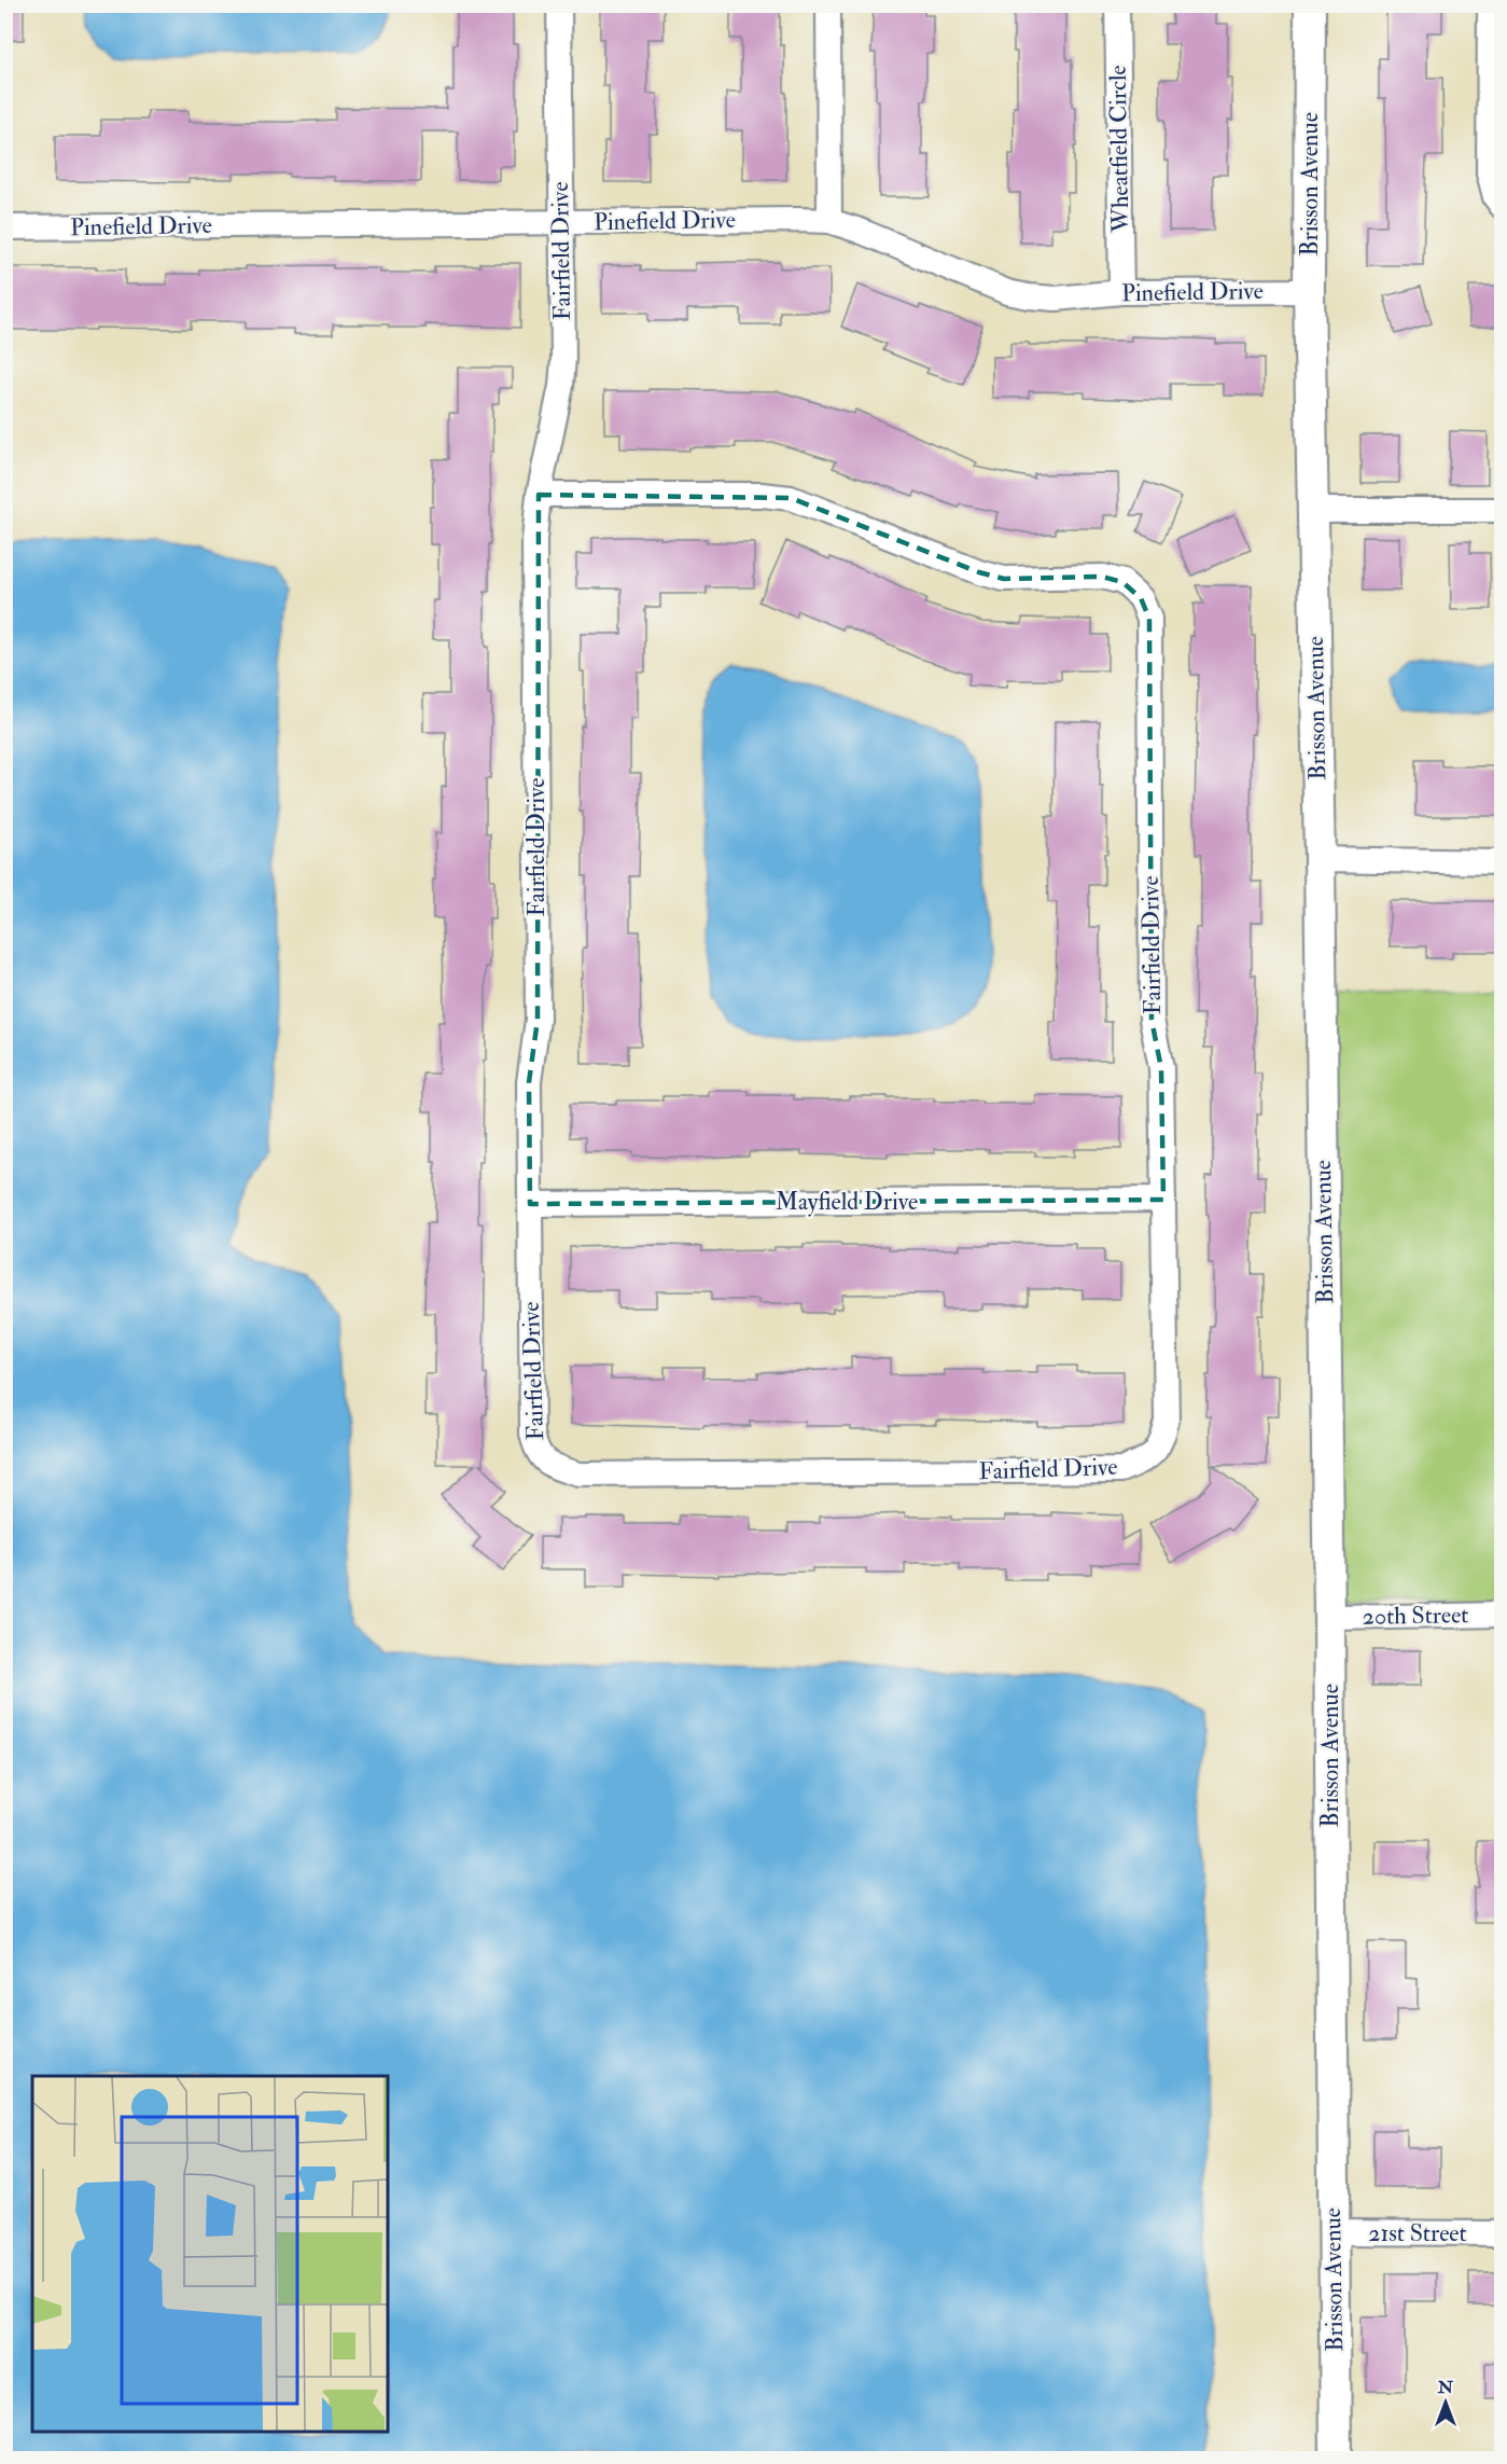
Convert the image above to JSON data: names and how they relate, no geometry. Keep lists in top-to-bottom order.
{
  "streets": {
    "street": [
      "Wheatfield Circle",
      "Brisson Avenue",
      "Pinefield Drive",
      "Fairfield Drive",
      "Mayfield Drive",
      "20th Street",
      "21st Street"
    ]
  },
  "crossings": [
    ["Wheatfield Circle", "Pinefield Drive"],
    ["Brisson Avenue", "Pinefield Drive"],
    ["Brisson Avenue", "20th Street"],
    ["Brisson Avenue", "21st Street"],
    ["Pinefield Drive", "Fairfield Drive"],
    ["Fairfield Drive", "Mayfield Drive"]
  ],
  "north": "top"
}
